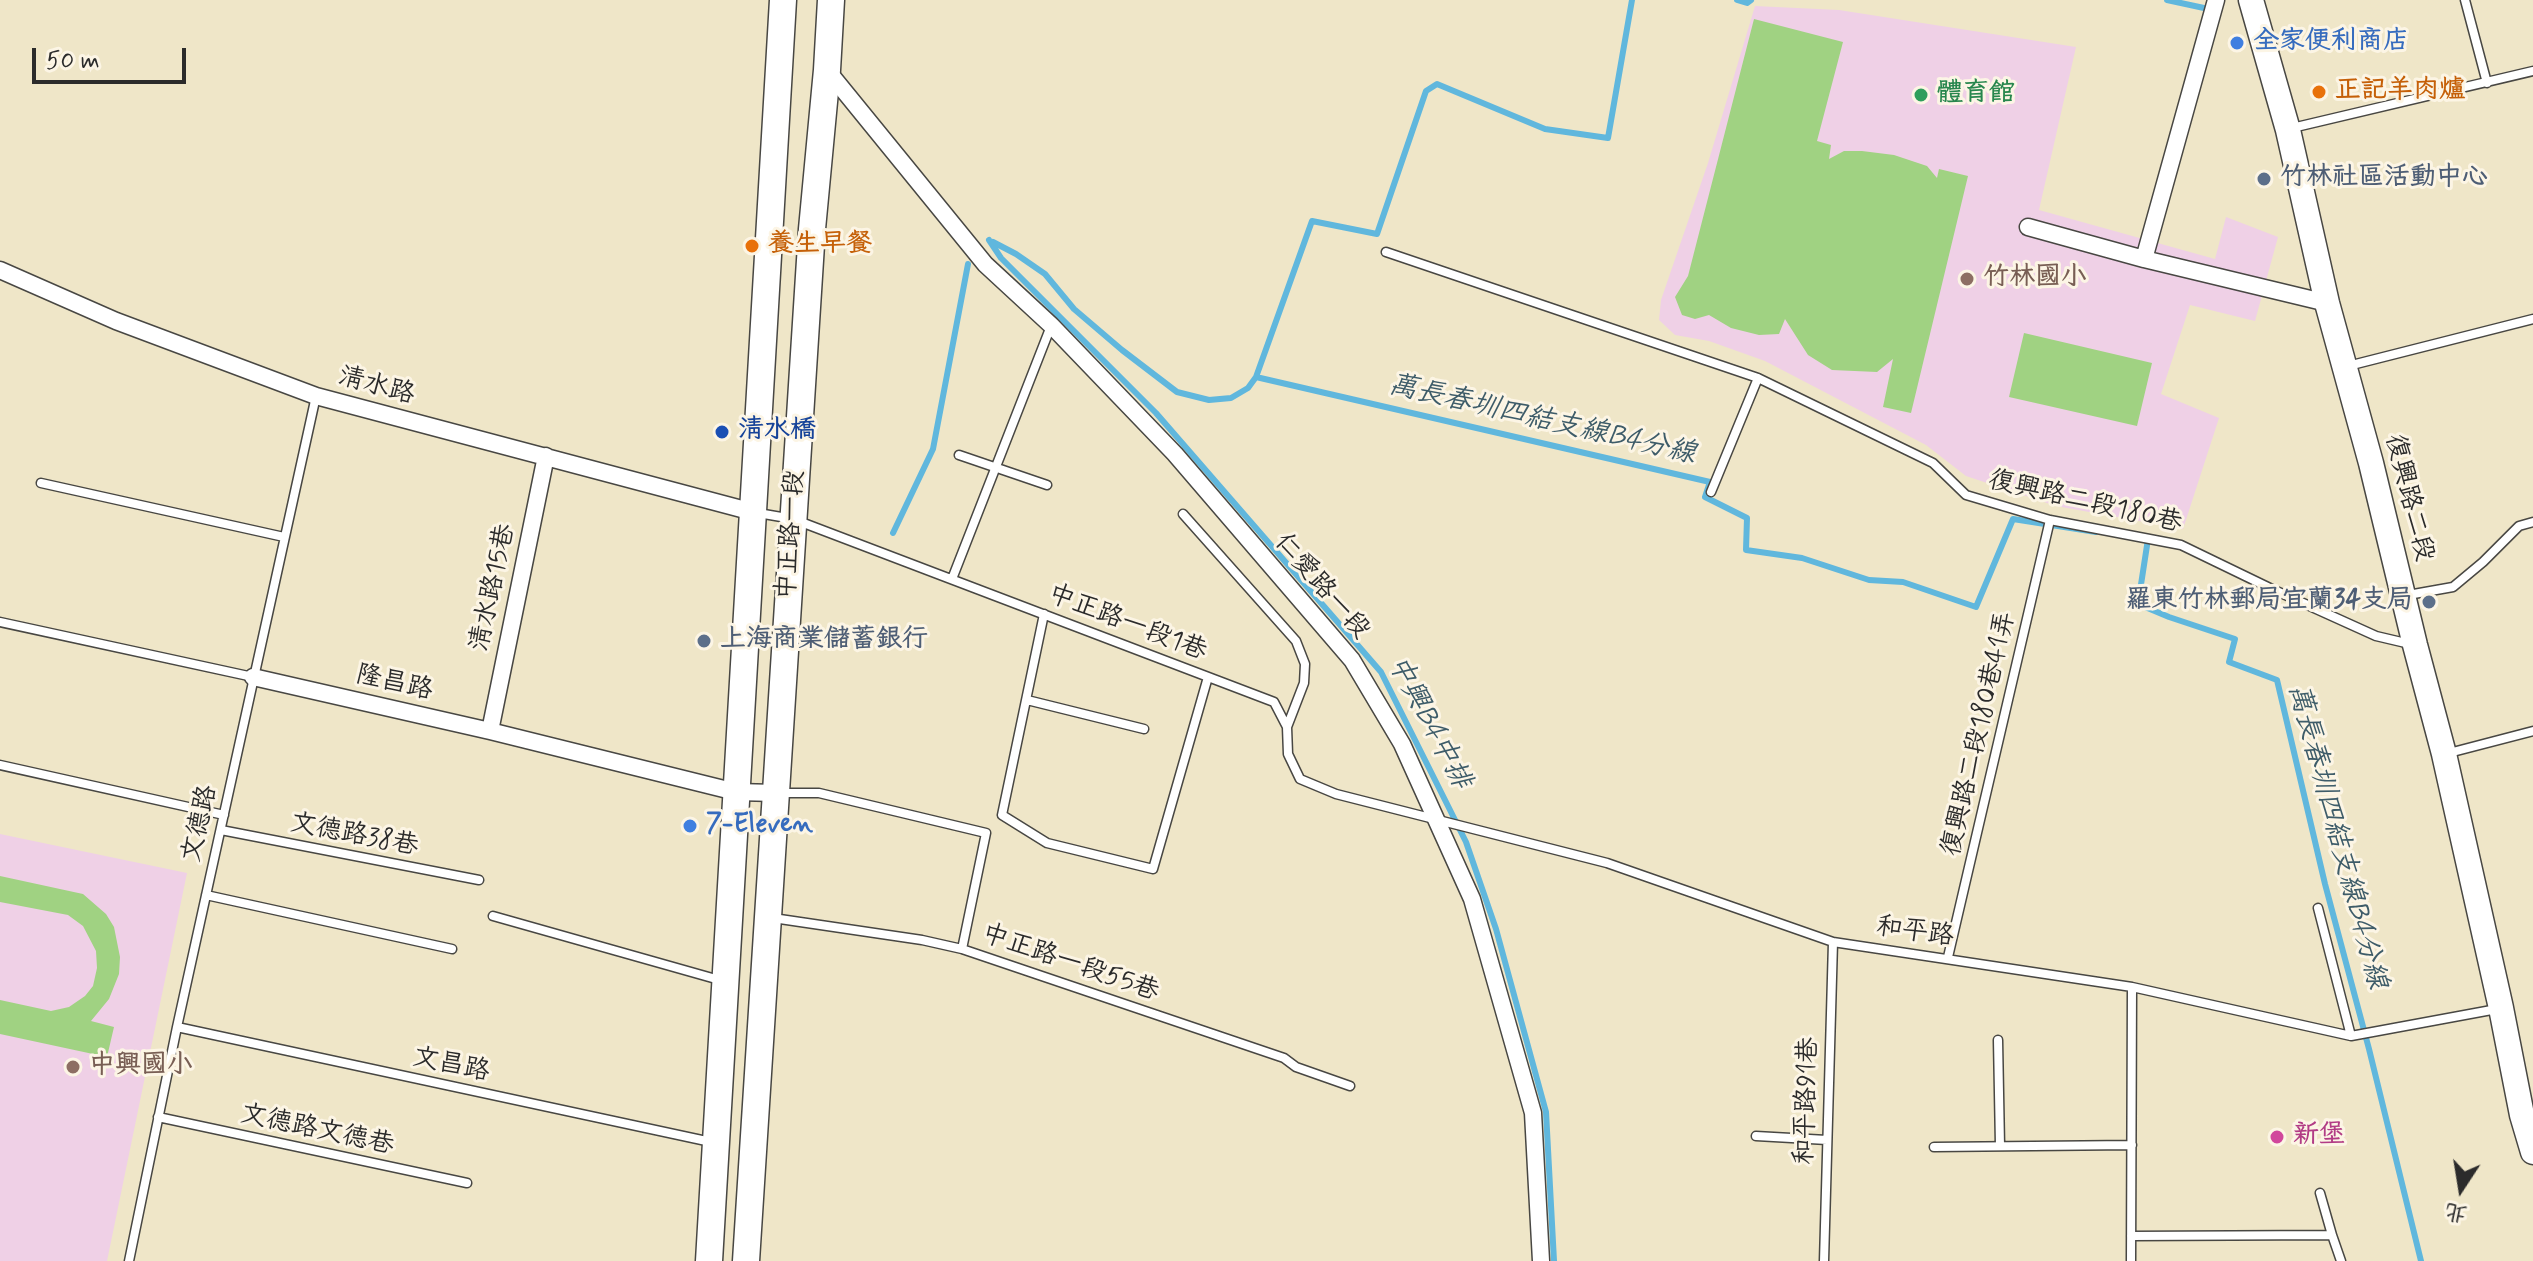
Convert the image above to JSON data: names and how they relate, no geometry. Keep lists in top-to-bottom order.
{
  "streets": {
    "main road": ["復興路二段", "中正路一段"],
    "street": [
      "清水路",
      "仁愛路一段",
      "清水路15巷",
      "隆昌路"
    ],
    "lane": [
      "復興路二段180巷",
      "中正路一段1巷",
      "復興路二段180巷41弄",
      "文德路",
      "文德路38巷",
      "和平路",
      "中正路一段55巷",
      "文昌路",
      "和平路91巷",
      "文德路文德巷"
    ]
  },
  "crossings": [
    ["清水路", "中正路一段"],
    ["清水路", "清水路15巷"],
    ["清水路", "中正路一段1巷"],
    ["清水路", "文德路"],
    ["復興路二段", "復興路二段180巷"],
    ["復興路二段180巷", "復興路二段180巷41弄"],
    ["中正路一段", "仁愛路一段"],
    ["中正路一段", "中正路一段1巷"],
    ["中正路一段", "隆昌路"],
    ["中正路一段", "中正路一段55巷"],
    ["中正路一段", "文昌路"],
    ["仁愛路一段", "中正路一段1巷"],
    ["仁愛路一段", "和平路"],
    ["清水路15巷", "隆昌路"],
    ["中正路一段1巷", "和平路"],
    ["隆昌路", "文德路"],
    ["復興路二段180巷41弄", "和平路"],
    ["文德路", "文德路38巷"],
    ["文德路", "文昌路"],
    ["文德路", "文德路文德巷"],
    ["和平路", "和平路91巷"]
  ],
  "water": ["萬長春圳四結支線B4分線", "中興B4中排"],
  "places": [
    "全家便利商店",
    "正記羊肉爐",
    "體育館",
    "竹林社區活動中心",
    "養生早餐",
    "竹林國小",
    "清水橋",
    "羅東竹林郵局宜蘭34支局",
    "上海商業儲蓄銀行",
    "7-Eleven",
    "中興國小",
    "新堡"
  ],
  "scale_bar": "50 m",
  "north": "bottom"
}
